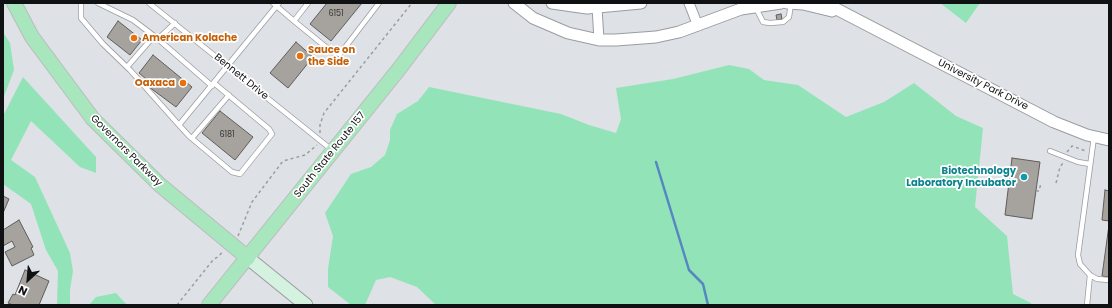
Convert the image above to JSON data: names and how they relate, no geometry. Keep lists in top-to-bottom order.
{
  "streets": {
    "main road": ["Governors Parkway", "South State Route 157"],
    "street": ["University Park Drive"],
    "lane": ["Bennett Drive"]
  },
  "crossings": [
    ["Bennett Drive", "South State Route 157"],
    ["Governors Parkway", "South State Route 157"]
  ],
  "places": [
    "American Kolache",
    "Sauce on the Side",
    "Oaxaca",
    "Biotechnology Laboratory Incubator"
  ],
  "house_numbers": ["6151", "6181"],
  "north": "bottom left"
}
